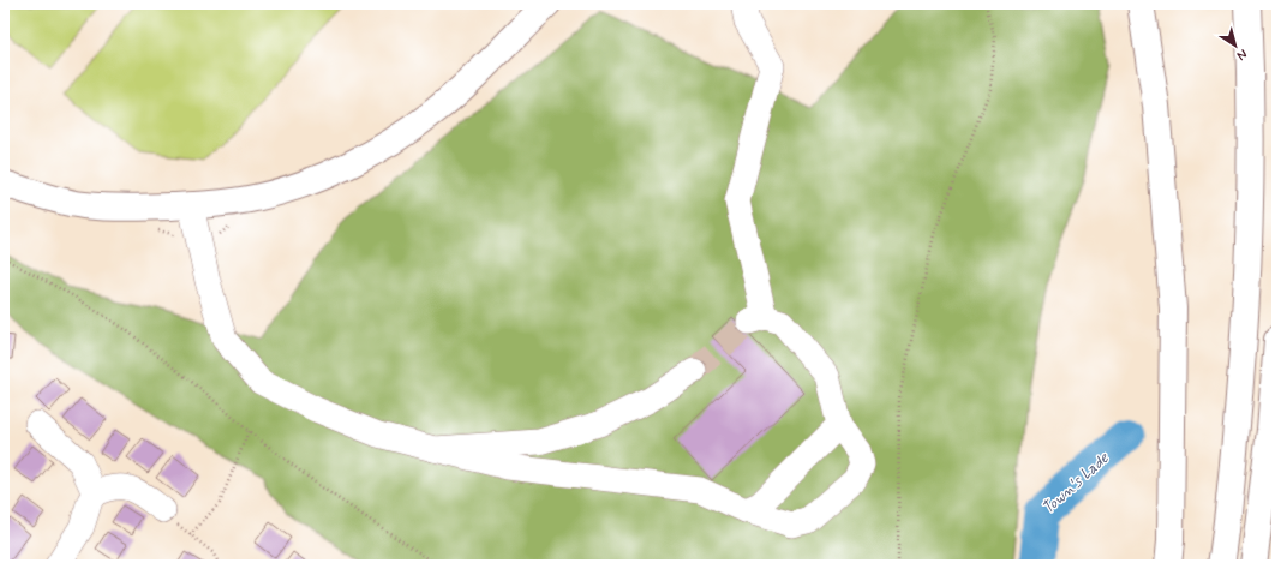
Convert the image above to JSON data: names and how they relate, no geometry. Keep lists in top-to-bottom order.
{
  "water": ["Town's Lade"],
  "north": "bottom right"
}
